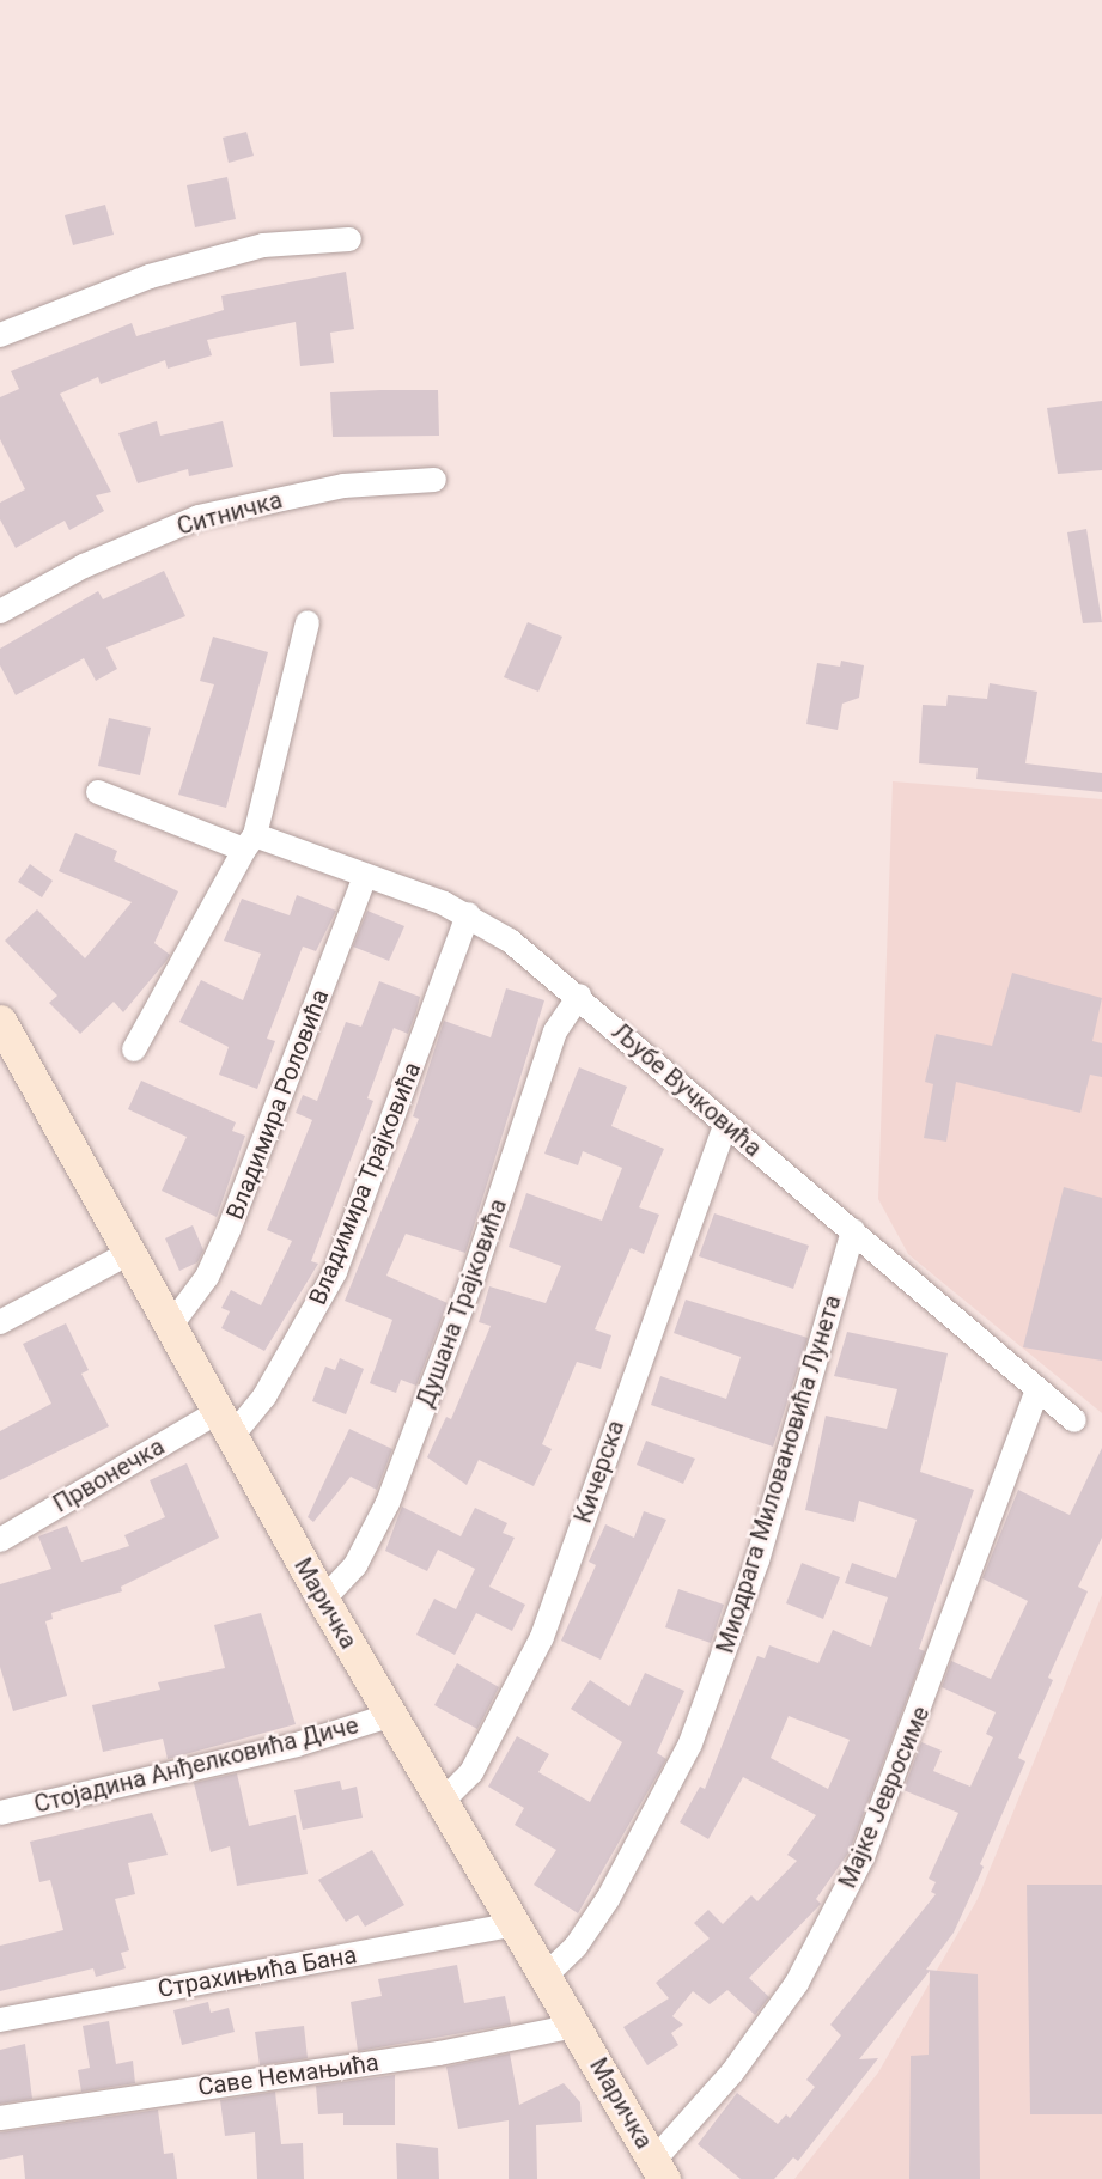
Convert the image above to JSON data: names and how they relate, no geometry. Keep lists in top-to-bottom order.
{
  "streets": {
    "street": [
      "Ситничка",
      "Љубе Вучковића",
      "Владимира Роловића",
      "Владимира Трајковића",
      "Душана Трајковића",
      "Кичерска",
      "Миодрага Миловановића Лунета",
      "Првонечка",
      "Маричка",
      "Стојадина Анђелковића Диче",
      "Мајке Јевросиме",
      "Страхињића Бана",
      "Саве Немањића"
    ]
  },
  "crossings": [
    ["Љубе Вучковића", "Владимира Роловића"],
    ["Љубе Вучковића", "Владимира Трајковића"],
    ["Љубе Вучковића", "Душана Трајковића"],
    ["Љубе Вучковића", "Кичерска"],
    ["Љубе Вучковића", "Миодрага Миловановића Лунета"],
    ["Љубе Вучковића", "Мајке Јевросиме"],
    ["Владимира Роловића", "Маричка"],
    ["Владимира Трајковића", "Првонечка"],
    ["Владимира Трајковића", "Маричка"],
    ["Душана Трајковића", "Маричка"],
    ["Кичерска", "Маричка"],
    ["Миодрага Миловановића Лунета", "Маричка"],
    ["Првонечка", "Маричка"],
    ["Маричка", "Стојадина Анђелковића Диче"],
    ["Маричка", "Мајке Јевросиме"],
    ["Маричка", "Страхињића Бана"],
    ["Маричка", "Саве Немањића"]
  ]
}
